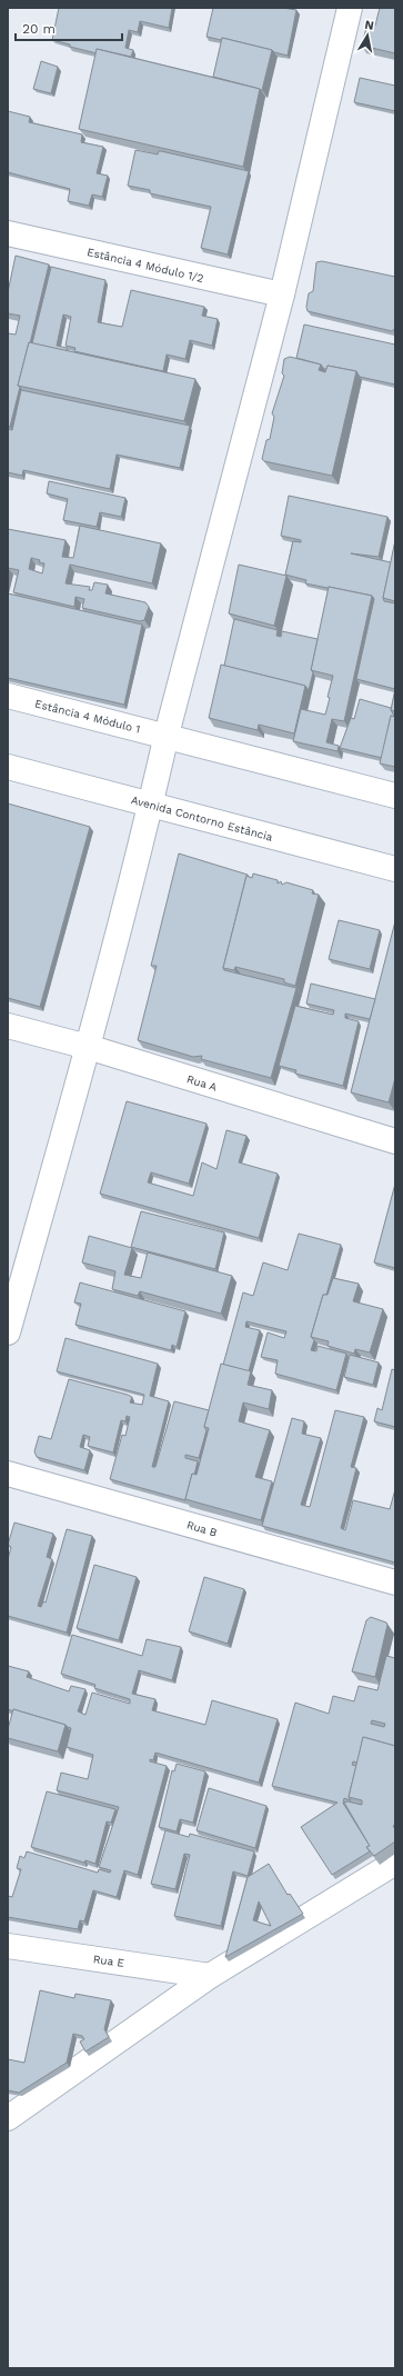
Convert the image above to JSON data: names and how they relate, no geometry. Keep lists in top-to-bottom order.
{
  "streets": {
    "street": [
      "Estância 4 Módulo 1/2",
      "Estância 4 Módulo 1",
      "Avenida Contorno Estância",
      "Rua A",
      "Rua B",
      "Rua E"
    ]
  },
  "scale_bar": "20 m",
  "north": "top"
}
